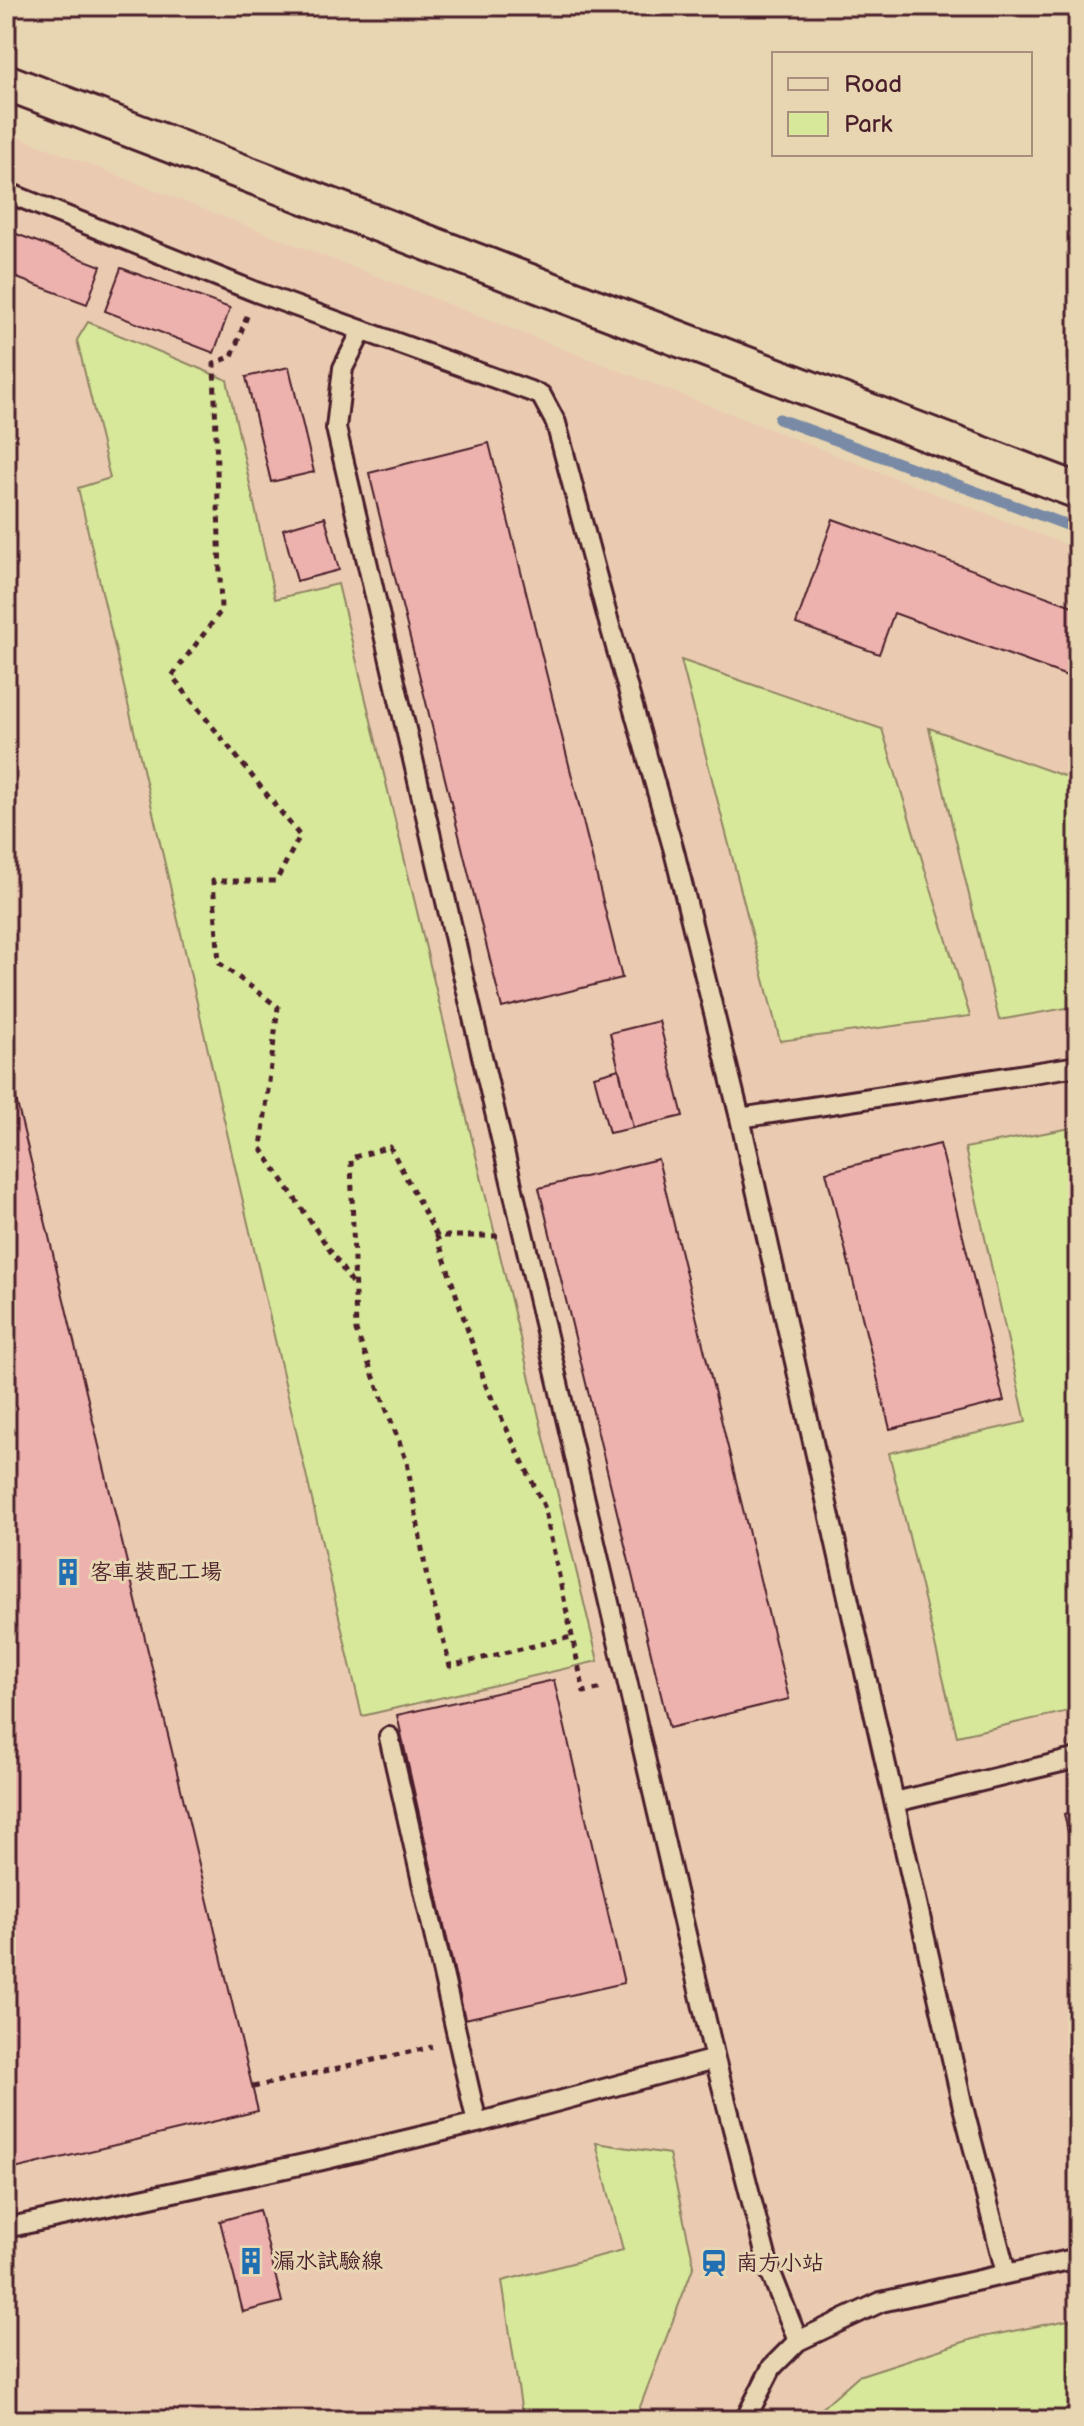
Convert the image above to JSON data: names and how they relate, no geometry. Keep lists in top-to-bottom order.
{
  "places": {
    "building": ["客車裝配工場", "漏水試驗線"],
    "station": ["南方小站"]
  },
  "legend": ["Road", "Park"]
}
